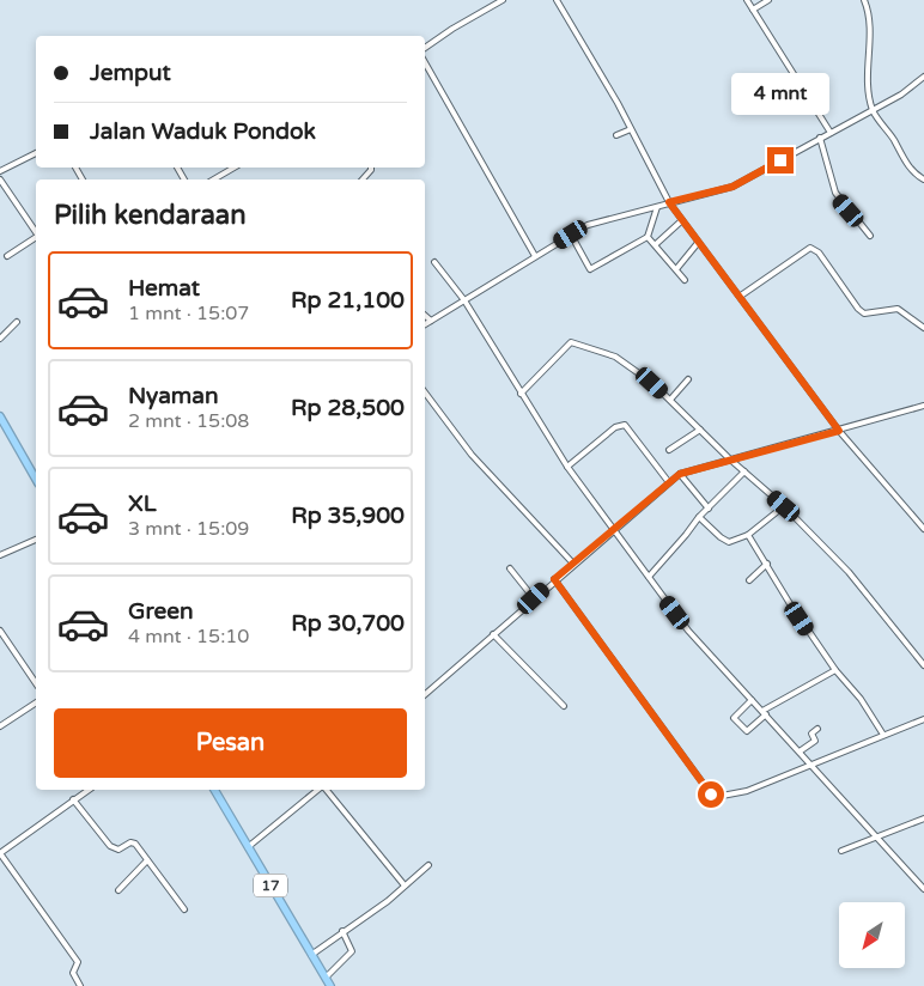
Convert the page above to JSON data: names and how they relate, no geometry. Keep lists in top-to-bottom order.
{
  "streets": {
    "highway": ["17"]
  },
  "north": "bottom left",
  "page": {
    "banner": ["Jemput", "Jalan Waduk Pondok"],
    "bubble": "4 mnt",
    "heading": "Pilih kendaraan",
    "list": [
      {
        "name": "Hemat",
        "note": "1 mnt · 15:07",
        "value": "Rp 21,100"
      },
      {
        "name": "Nyaman",
        "note": "2 mnt · 15:08",
        "value": "Rp 28,500"
      },
      {
        "name": "XL",
        "note": "3 mnt · 15:09",
        "value": "Rp 35,900"
      },
      {
        "name": "Green",
        "note": "4 mnt · 15:10",
        "value": "Rp 30,700"
      }
    ],
    "buttons": "Pesan"
  }
}
